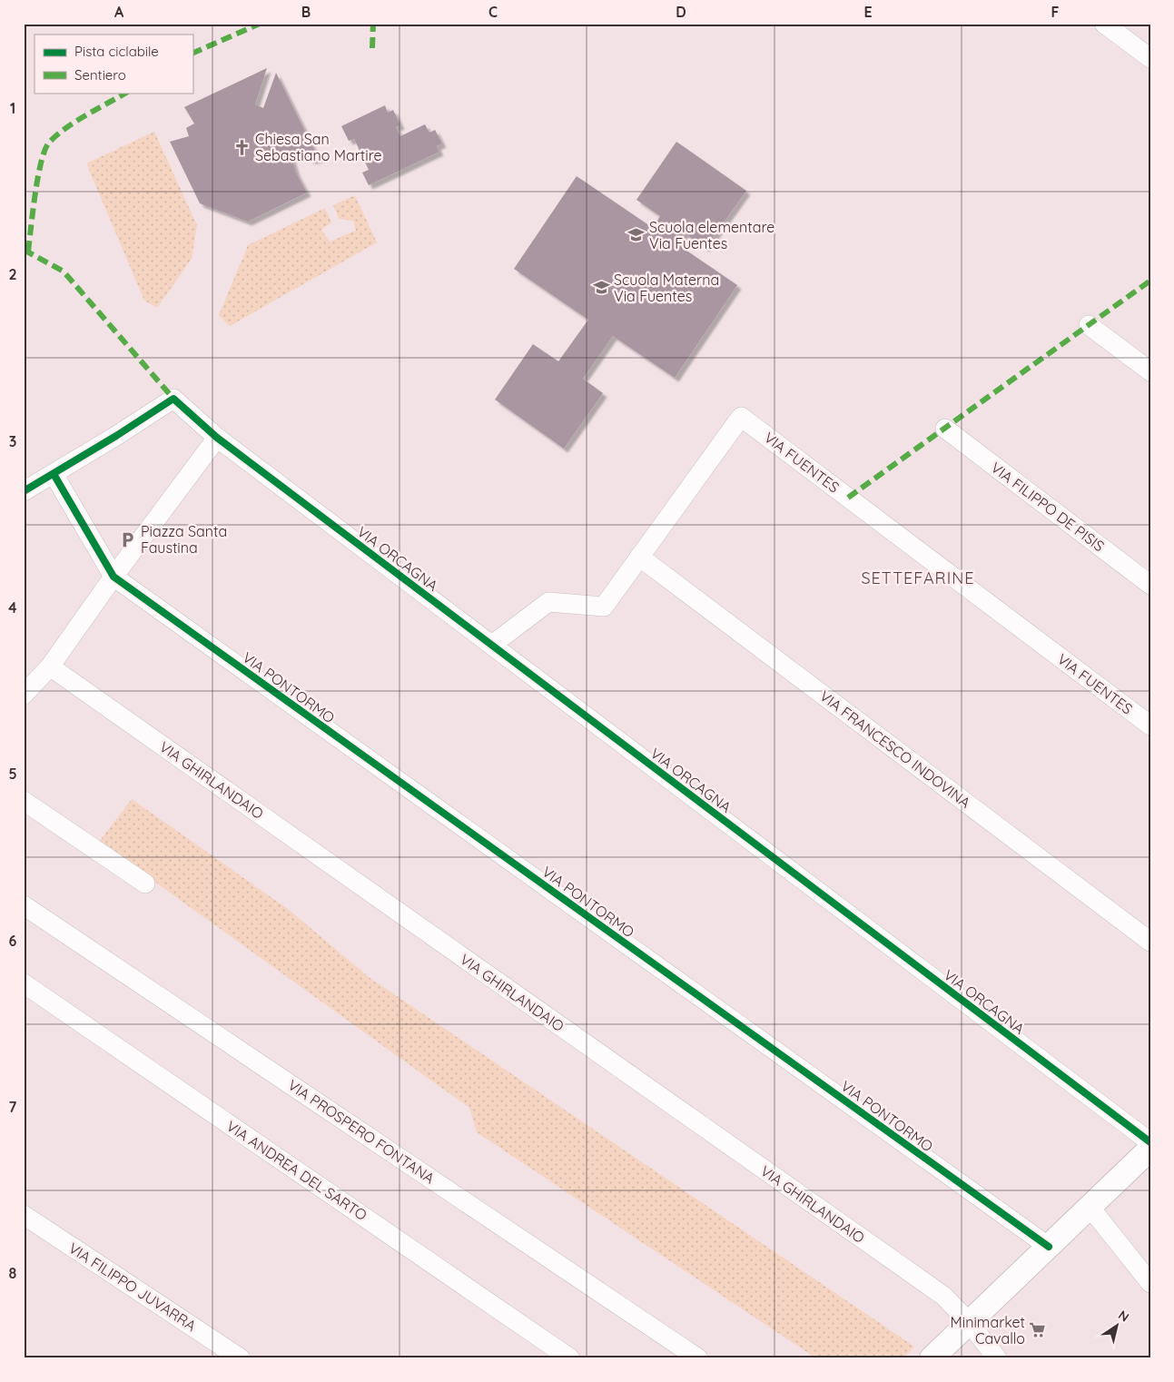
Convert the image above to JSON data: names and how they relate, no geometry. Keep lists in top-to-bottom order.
{
  "streets": {
    "street": [
      "VIA FUENTES",
      "VIA FILIPPO DE PISIS",
      "VIA ORCAGNA",
      "VIA PONTORMO",
      "VIA FRANCESCO INDOVINA",
      "VIA GHIRLANDAIO",
      "VIA PROSPERO FONTANA",
      "VIA ANDREA DEL SARTO",
      "VIA FILIPPO JUVARRA"
    ]
  },
  "crossings": [
    ["VIA FUENTES", "VIA ORCAGNA"],
    ["VIA FUENTES", "VIA FRANCESCO INDOVINA"]
  ],
  "districts": ["SETTEFARINE"],
  "places": {
    "church": ["Chiesa San Sebastiano Martire"],
    "school or university": ["Scuola elementare Via Fuentes", "Scuola Materna Via Fuentes"],
    "parking": ["Piazza Santa Faustina"],
    "supermarket": ["Minimarket Cavallo"]
  },
  "legend": ["Pista ciclabile", "Sentiero"],
  "north": "top right",
  "grid": {
    "columns": [
      "A",
      "B",
      "C",
      "D",
      "E",
      "F"
    ],
    "rows": [
      "1",
      "2",
      "3",
      "4",
      "5",
      "6",
      "7",
      "8"
    ]
  }
}
